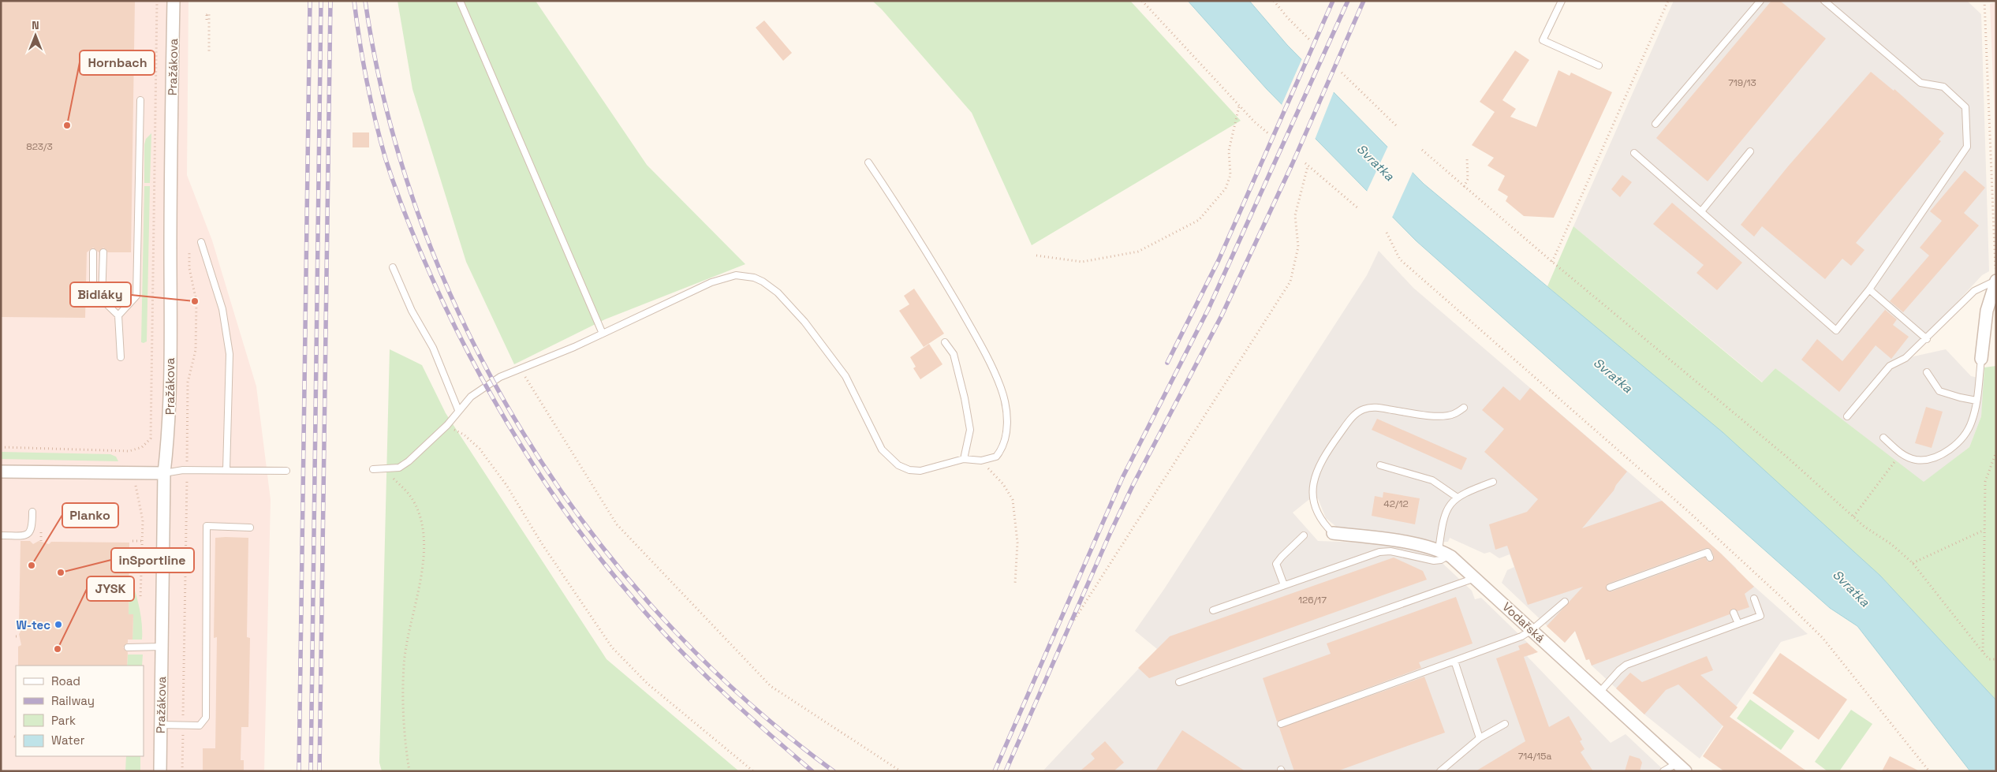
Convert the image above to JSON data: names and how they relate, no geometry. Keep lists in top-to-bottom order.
{
  "streets": {
    "street": ["Pražákova", "Vodařská"]
  },
  "water": ["Svratka"],
  "places": [
    "Hornbach",
    "Bidláky",
    "Planko",
    "inSportline",
    "W-tec",
    "JYSK"
  ],
  "house_numbers": [
    "719/13",
    "823/3",
    "42/12",
    "126/17",
    "714/15a"
  ],
  "legend": [
    "Road",
    "Railway",
    "Park",
    "Water"
  ],
  "north": "top"
}
